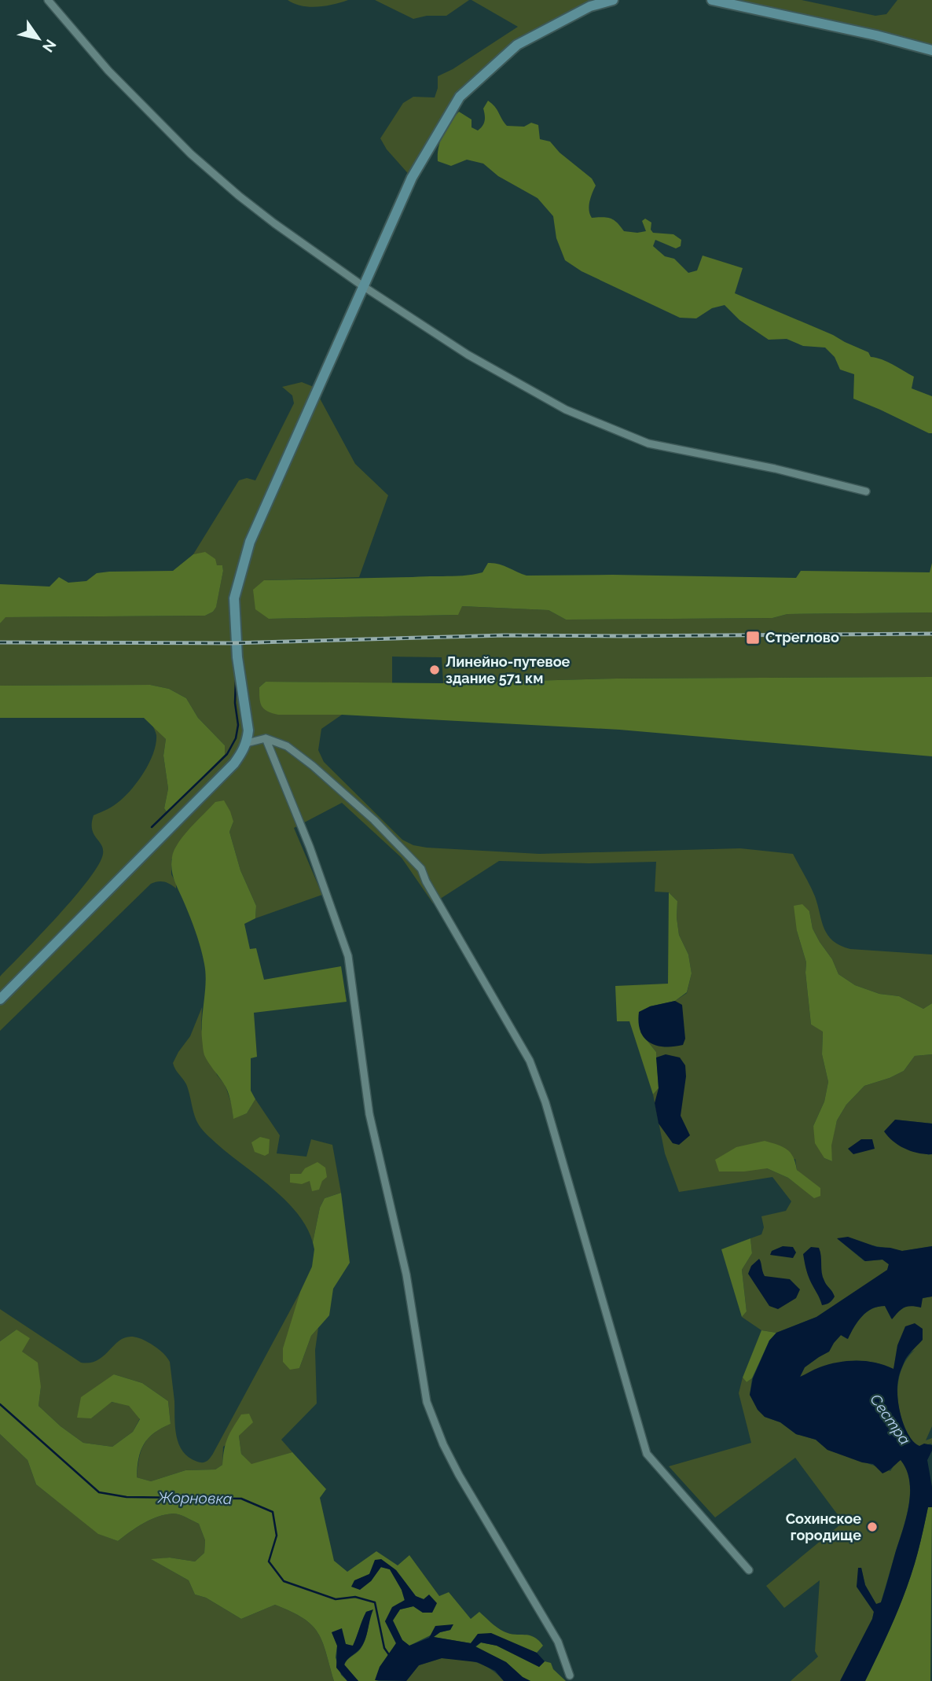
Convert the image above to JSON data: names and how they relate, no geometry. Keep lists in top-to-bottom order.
{
  "water": ["Сестра", "Жорновка"],
  "places": {
    "transit": ["Стреглово"],
    "other": ["Линейно-путевое здание 571 км", "Сохинское городище"]
  },
  "north": "bottom right"
}
